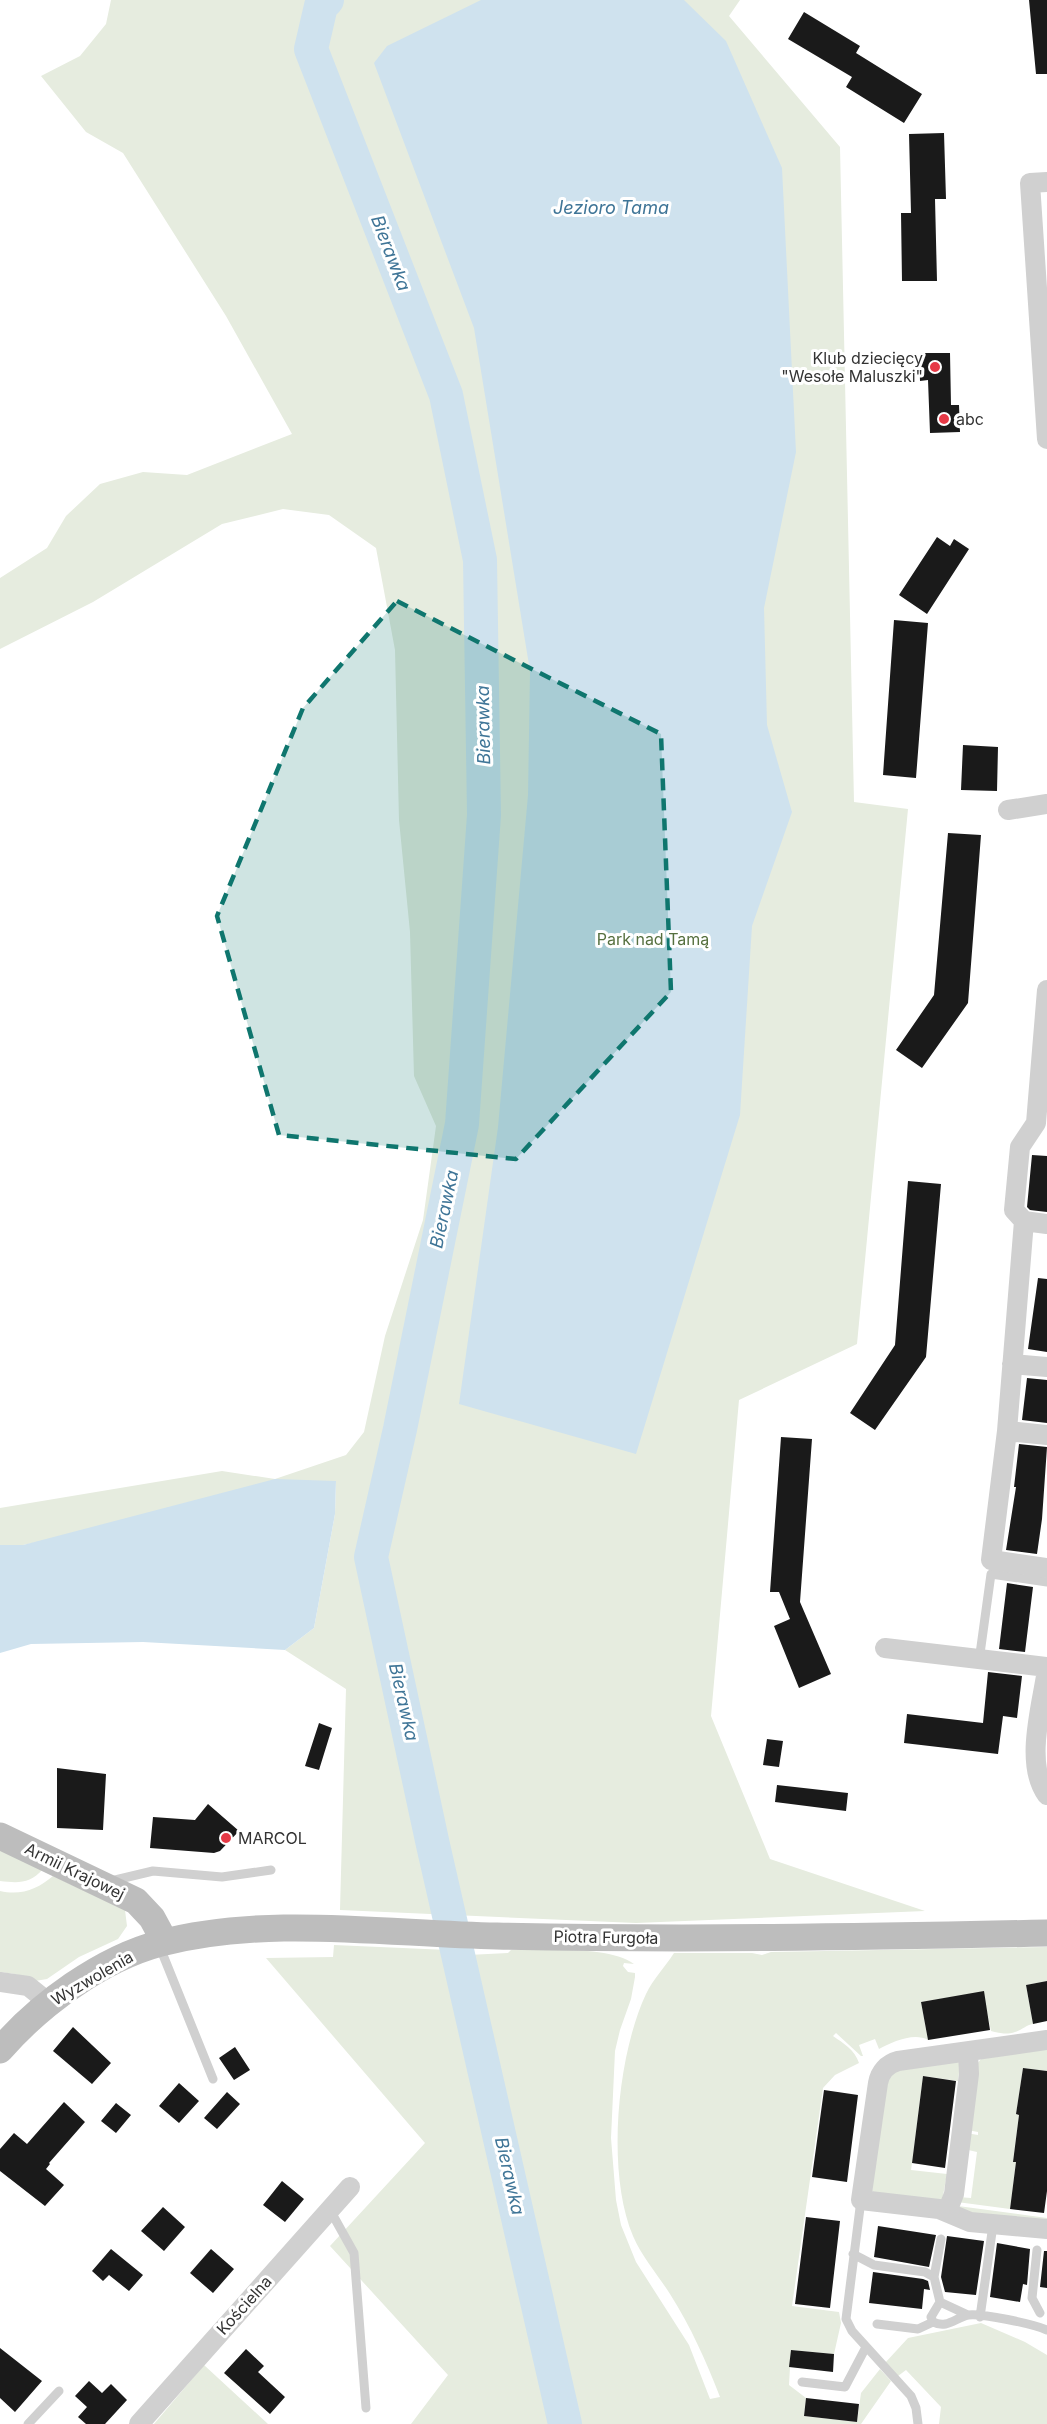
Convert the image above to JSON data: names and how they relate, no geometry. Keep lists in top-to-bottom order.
{
  "streets": {
    "main road": ["Armii Krajowej", "Piotra Furgoła", "Wyzwolenia"],
    "street": ["Kościelna"]
  },
  "crossings": [
    ["Armii Krajowej", "Piotra Furgoła"],
    ["Armii Krajowej", "Wyzwolenia"],
    ["Piotra Furgoła", "Wyzwolenia"]
  ],
  "water": ["Jezioro Tama", "Bierawka"],
  "parks": ["Park nad Tamą"],
  "places": ["Klub dziecięcy \"Wesołe Maluszki\"", "abc", "MARCOL"]
}
